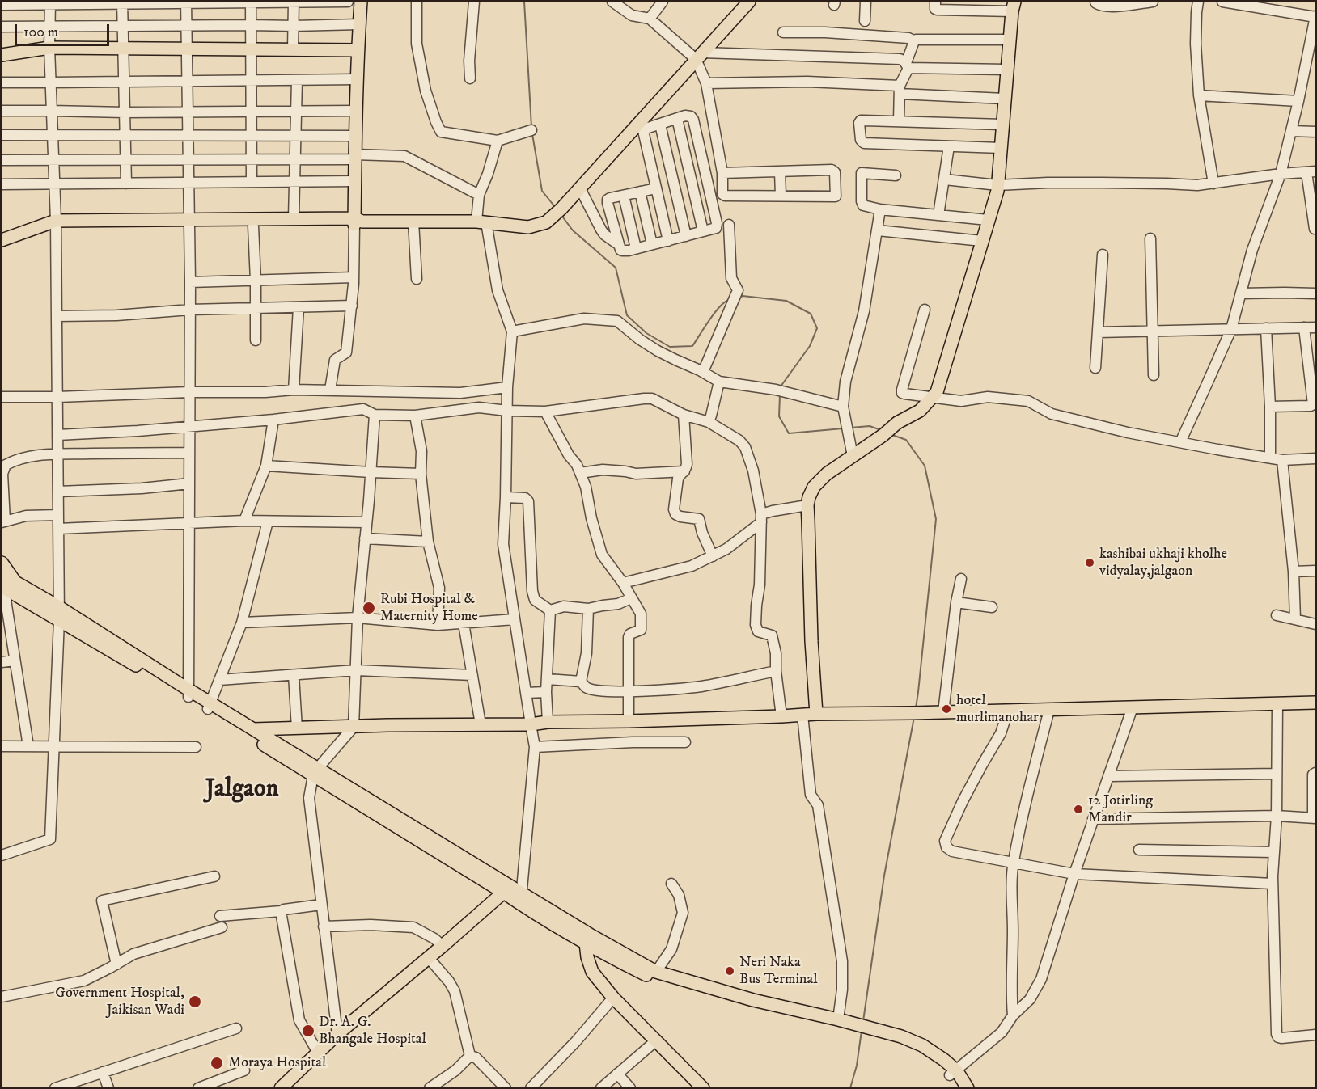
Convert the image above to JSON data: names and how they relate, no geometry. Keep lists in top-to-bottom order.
{
  "districts": ["Jalgaon"],
  "places": [
    "kashibai ukhaji kholhe vidyalay,jalgaon",
    "Rubi Hospital & Maternity Home",
    "hotel murlimanohar",
    "12 Jotirling Mandir",
    "Neri Naka Bus Terminal",
    "Government Hospital, Jaikisan Wadi",
    "Dr. A. G. Bhangale Hospital",
    "Moraya Hospital"
  ],
  "scale_bar": "100 m"
}
